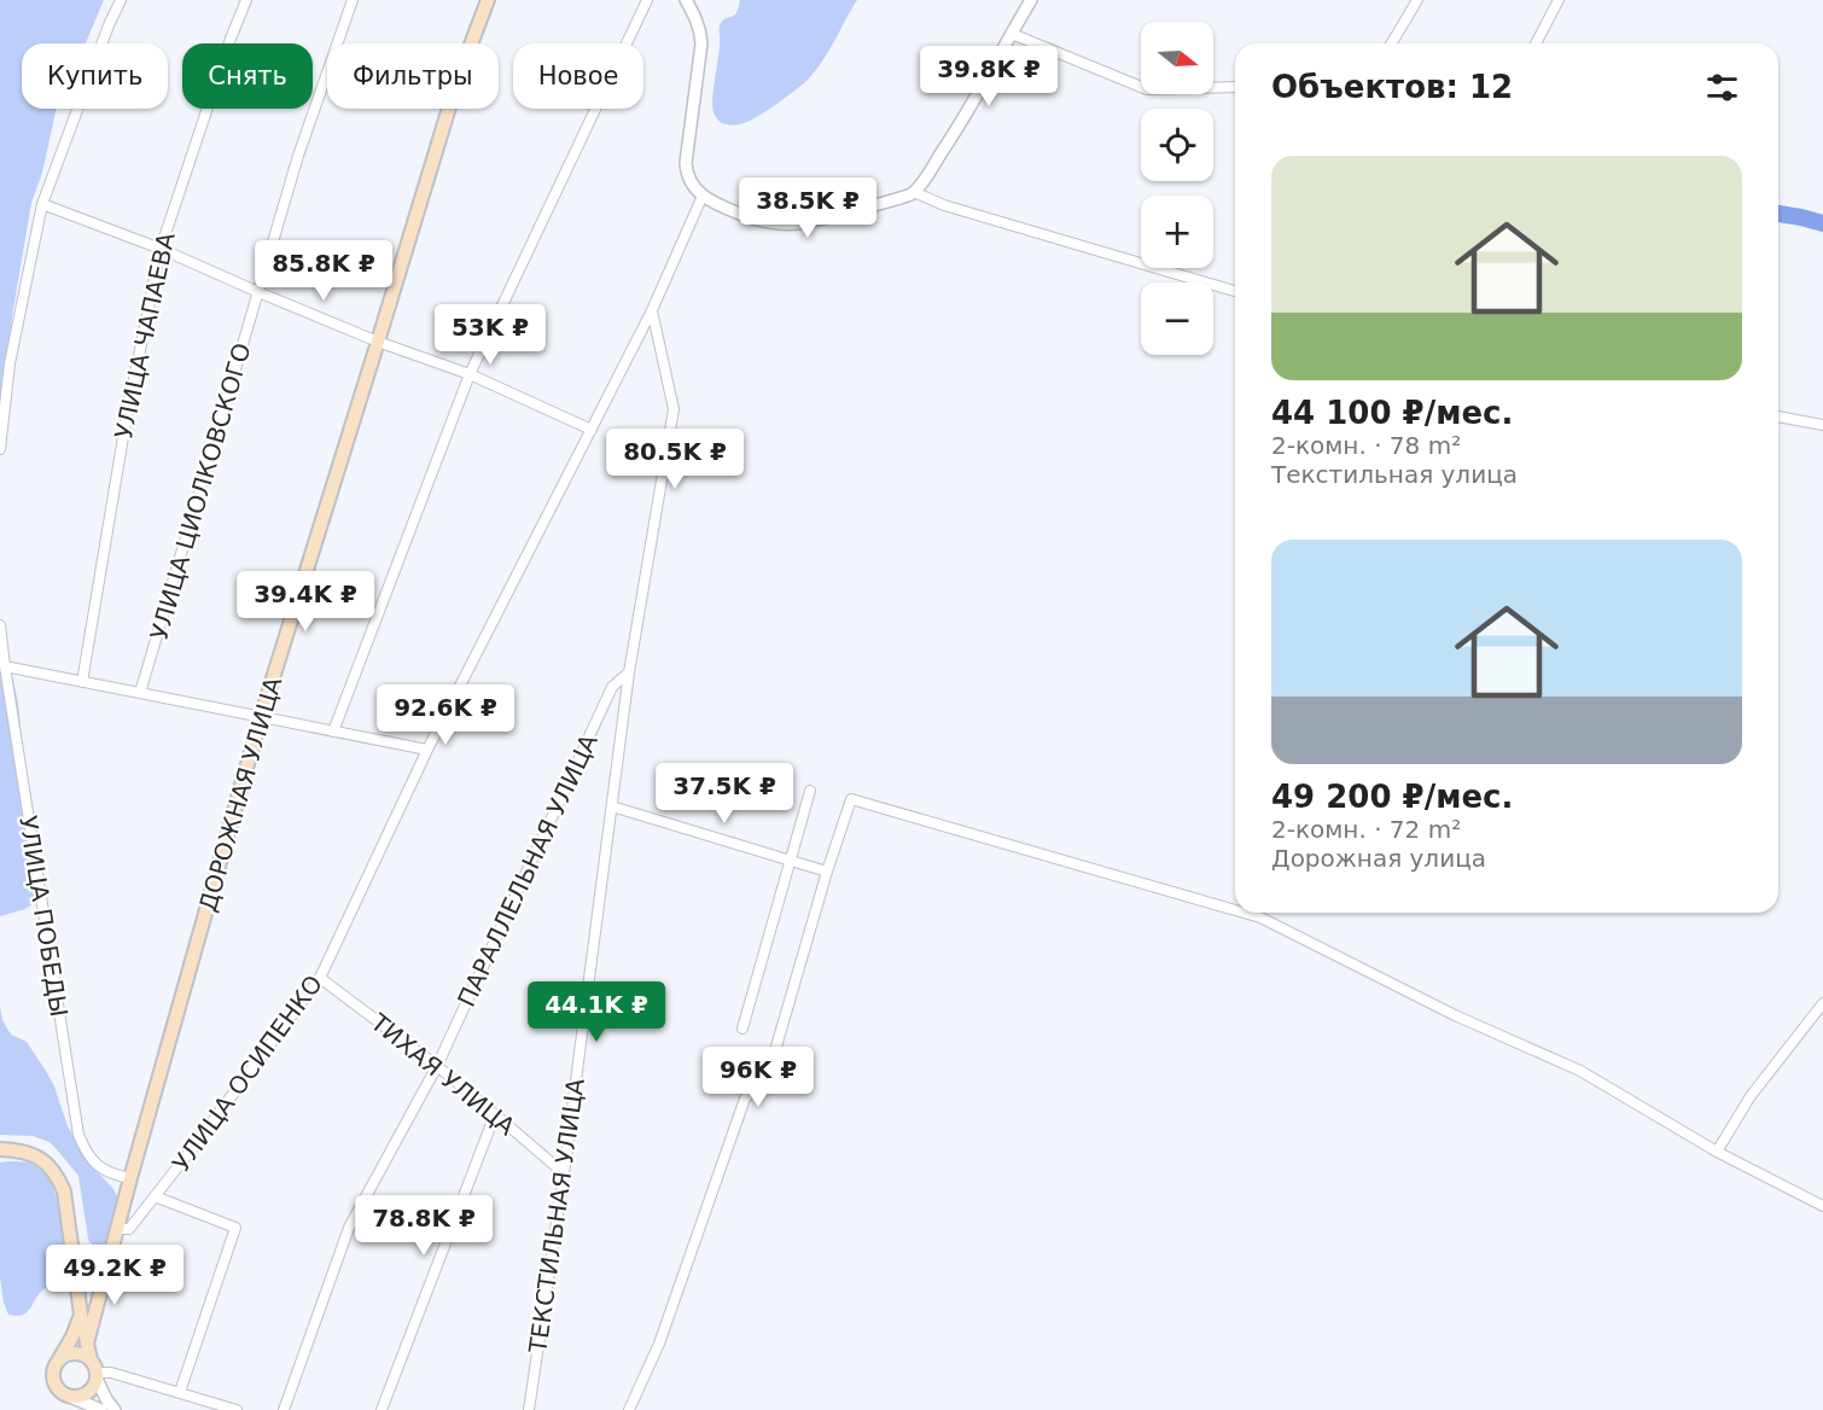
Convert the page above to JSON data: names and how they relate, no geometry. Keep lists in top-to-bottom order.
{
  "streets": {
    "main road": ["ДОРОЖНАЯ УЛИЦА"],
    "street": [
      "УЛИЦА ЧАПАЕВА",
      "УЛИЦА ЦИОЛКОВСКОГО",
      "ПАРАЛЛЕЛЬНАЯ УЛИЦА",
      "УЛИЦА ПОБЕДЫ",
      "УЛИЦА ОСИПЕНКО",
      "ТИХАЯ УЛИЦА",
      "ТЕКСТИЛЬНАЯ УЛИЦА"
    ]
  },
  "crossings": [
    ["ДОРОЖНАЯ УЛИЦА", "УЛИЦА ПОБЕДЫ"],
    ["ДОРОЖНАЯ УЛИЦА", "УЛИЦА ОСИПЕНКО"],
    ["ПАРАЛЛЕЛЬНАЯ УЛИЦА", "ТИХАЯ УЛИЦА"],
    ["ПАРАЛЛЕЛЬНАЯ УЛИЦА", "ТЕКСТИЛЬНАЯ УЛИЦА"],
    ["УЛИЦА ОСИПЕНКО", "ТИХАЯ УЛИЦА"],
    ["ТИХАЯ УЛИЦА", "ТЕКСТИЛЬНАЯ УЛИЦА"]
  ],
  "north": "right",
  "page": {
    "map_buttons": ["+", "−"],
    "chip": [
      "Купить",
      "Снять",
      "Фильтры",
      "Новое"
    ],
    "heading": "Объектов: 12",
    "price": [
      "39.8K ₽",
      "38.5K ₽",
      "85.8K ₽",
      "53K ₽",
      "80.5K ₽",
      "39.4K ₽",
      "92.6K ₽",
      "37.5K ₽",
      "44.1K ₽",
      "96K ₽",
      "78.8K ₽",
      "49.2K ₽"
    ],
    "list": [
      {
        "name": "44 100 ₽/мес.",
        "note": "2-комн. · 78 m² · Текстильная улица"
      },
      {
        "name": "49 200 ₽/мес.",
        "note": "2-комн. · 72 m² · Дорожная улица"
      }
    ]
  }
}
